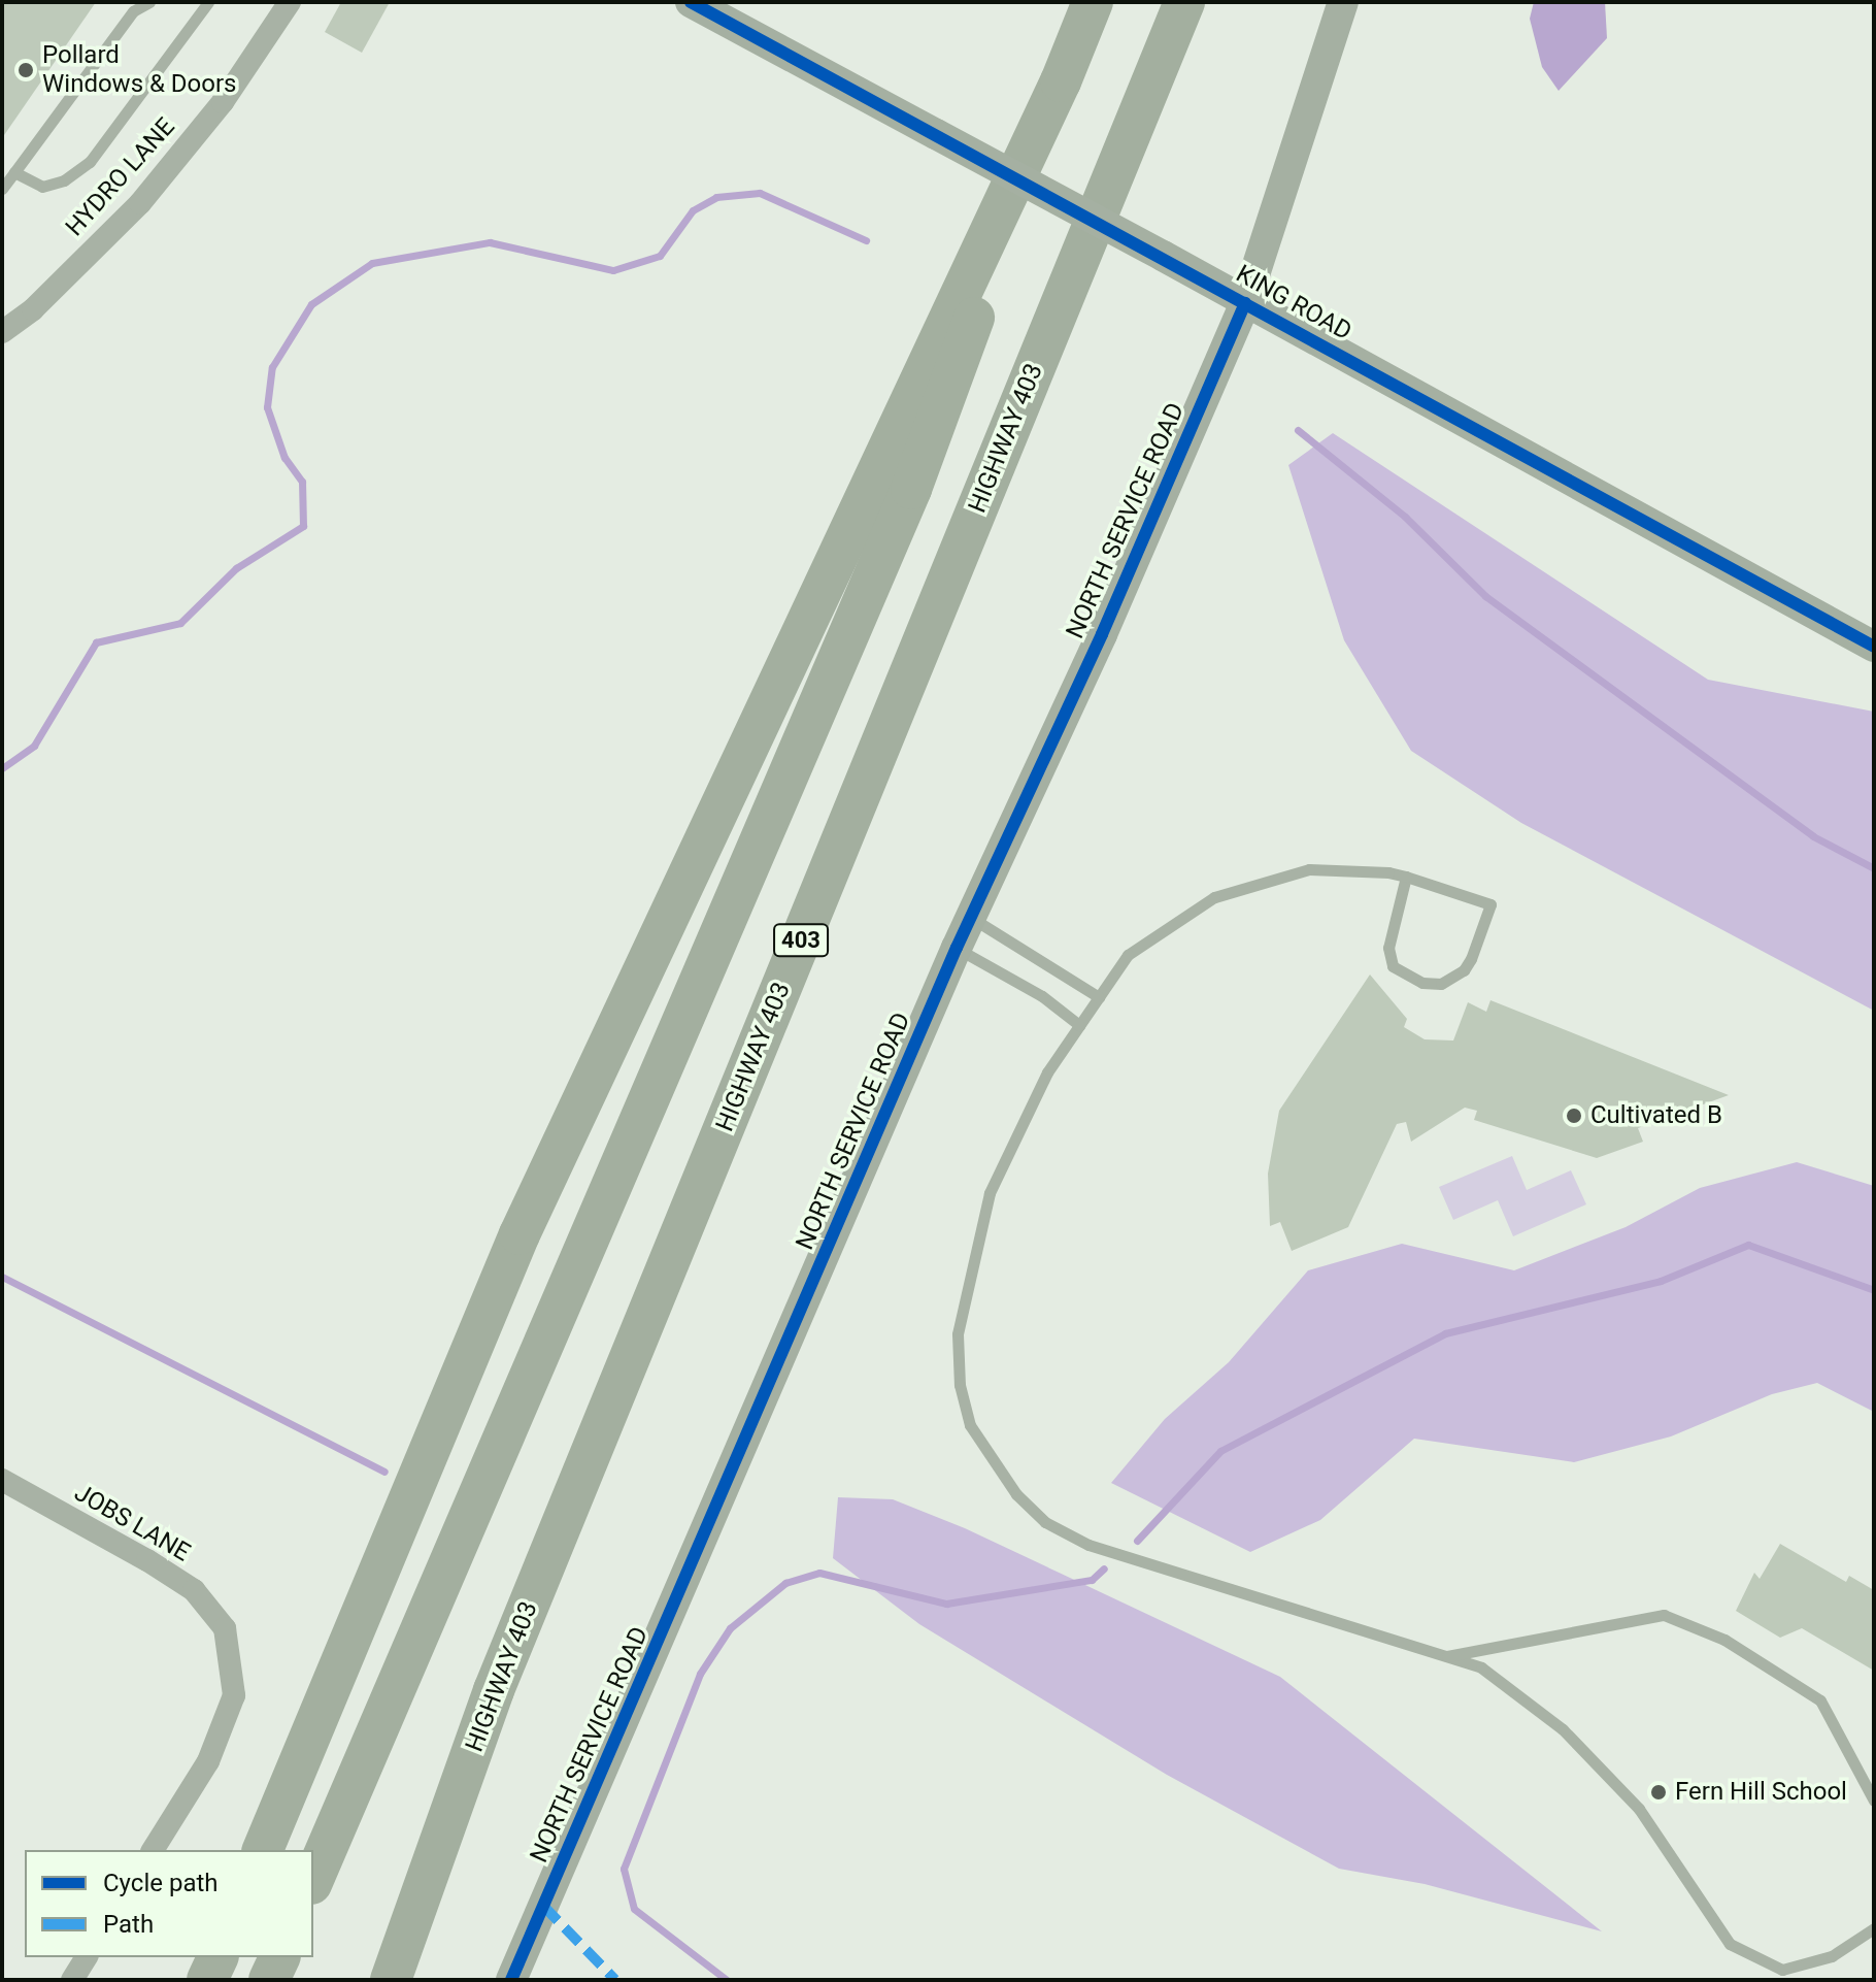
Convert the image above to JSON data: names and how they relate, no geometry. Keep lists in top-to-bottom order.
{
  "streets": {
    "highway": ["HIGHWAY 403", "403"],
    "street": [
      "HYDRO LANE",
      "KING ROAD",
      "NORTH SERVICE ROAD",
      "JOBS LANE"
    ]
  },
  "crossings": [
    ["KING ROAD", "NORTH SERVICE ROAD"]
  ],
  "places": ["Pollard Windows & Doors", "Cultivated B", "Fern Hill School"],
  "legend": ["Cycle path", "Path"]
}
